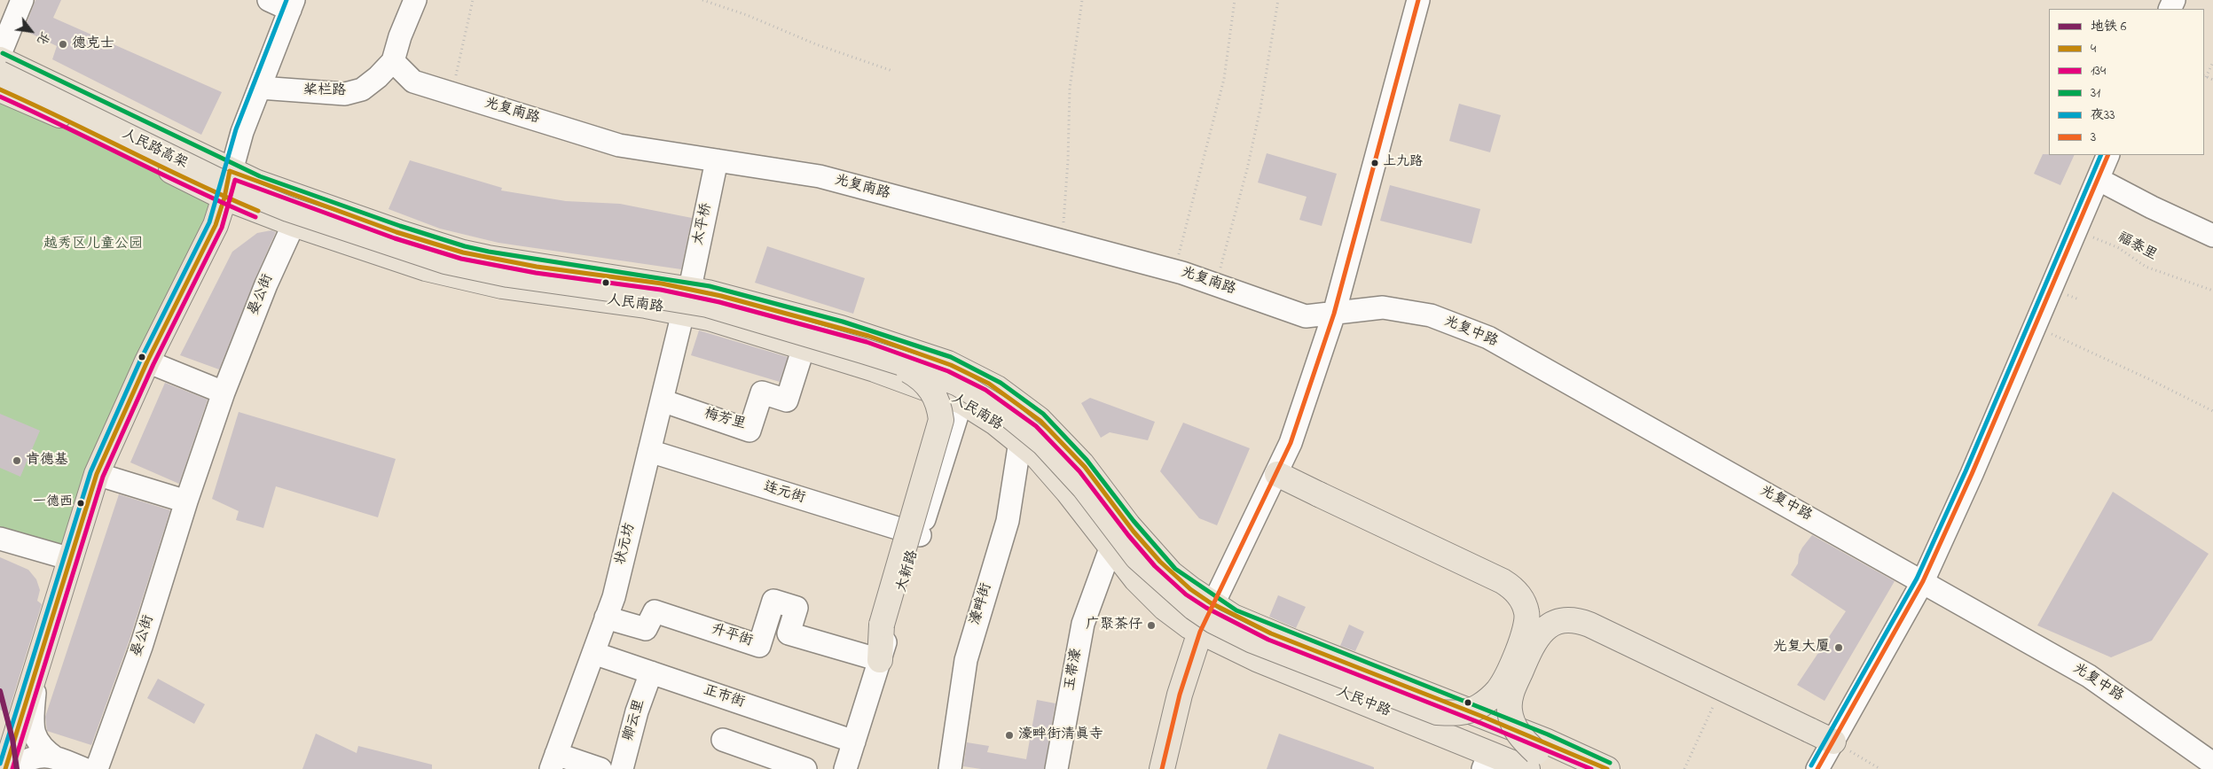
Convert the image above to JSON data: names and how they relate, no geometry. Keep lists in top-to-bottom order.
{
  "streets": {
    "main road": ["人民路高架", "人民南路", "人民中路"],
    "street": [
      "桨栏路",
      "光复南路",
      "太平桥",
      "晏公街",
      "光复中路",
      "梅芳里",
      "连元街",
      "状元坊",
      "大新路",
      "濠畔街",
      "升平街",
      "玉带濠",
      "正市街",
      "卿云里"
    ],
    "path": ["福泰里"]
  },
  "crossings": [
    ["桨栏路", "光复南路"],
    ["光复南路", "太平桥"],
    ["光复南路", "光复中路"],
    ["人民路高架", "人民中路"],
    ["太平桥", "人民南路"],
    ["晏公街", "人民南路"],
    ["人民南路", "梅芳里"],
    ["人民南路", "状元坊"],
    ["人民南路", "大新路"],
    ["人民南路", "濠畔街"],
    ["人民南路", "玉带濠"],
    ["人民南路", "人民中路"],
    ["梅芳里", "状元坊"],
    ["连元街", "状元坊"],
    ["连元街", "大新路"],
    ["状元坊", "升平街"],
    ["状元坊", "正市街"],
    ["大新路", "升平街"],
    ["大新路", "正市街"],
    ["正市街", "卿云里"]
  ],
  "parks": ["越秀区儿童公园"],
  "places": [
    "德克士",
    "上九路",
    "肯德基",
    "一德西",
    "广聚茶仔",
    "光复大厦",
    "濠畔街清真寺"
  ],
  "lines": [
    "transit line 夜33",
    "transit line 3",
    "transit line 31",
    "transit line 4",
    "transit line 134",
    "metro line 6"
  ],
  "legend": [
    "地铁 6",
    "4",
    "134",
    "31",
    "夜33",
    "3"
  ],
  "north": "bottom right"
}
